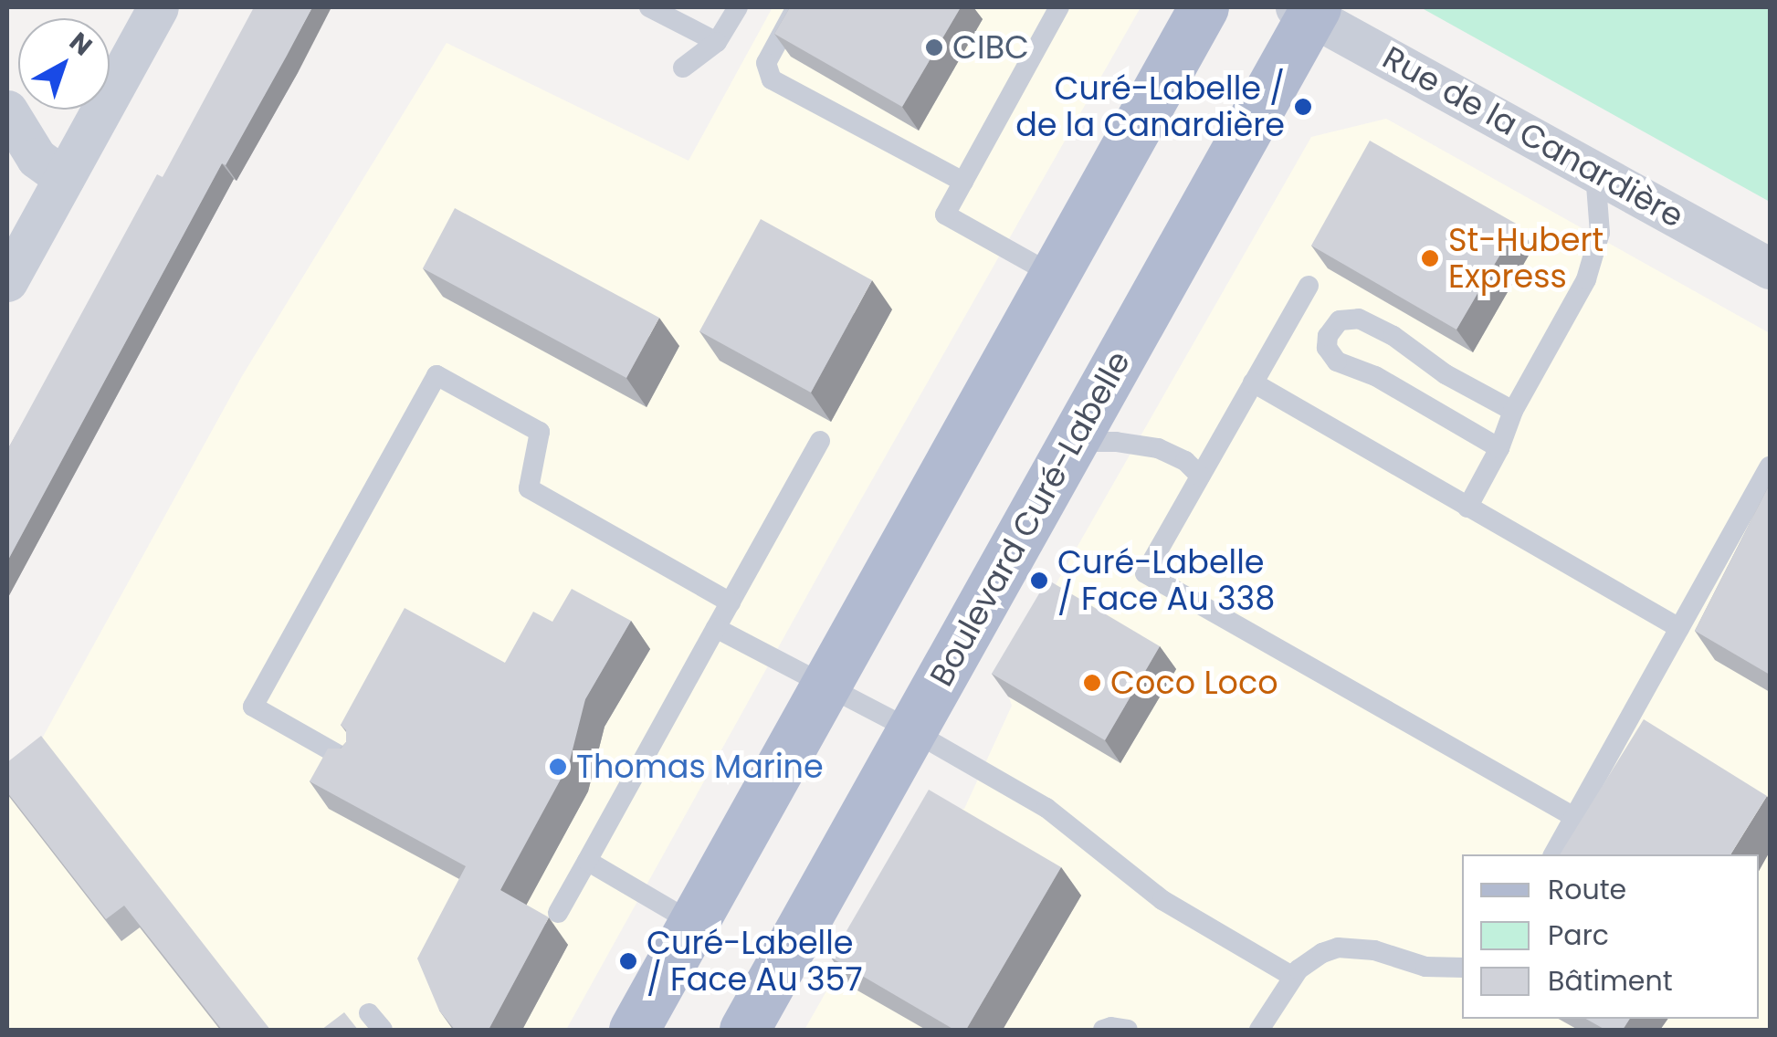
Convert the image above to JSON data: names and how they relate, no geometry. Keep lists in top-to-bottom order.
{
  "streets": {
    "main road": ["Boulevard Curé-Labelle"],
    "street": ["Rue de la Canardière"]
  },
  "crossings": [
    ["Rue de la Canardière", "Boulevard Curé-Labelle"]
  ],
  "places": [
    "CIBC",
    "Curé-Labelle / de la Canardière",
    "St-Hubert Express",
    "Curé-Labelle / Face Au 338",
    "Coco Loco",
    "Thomas Marine",
    "Curé-Labelle / Face Au 357"
  ],
  "legend": ["Route", "Parc", "Bâtiment"],
  "north": "top right"
}
